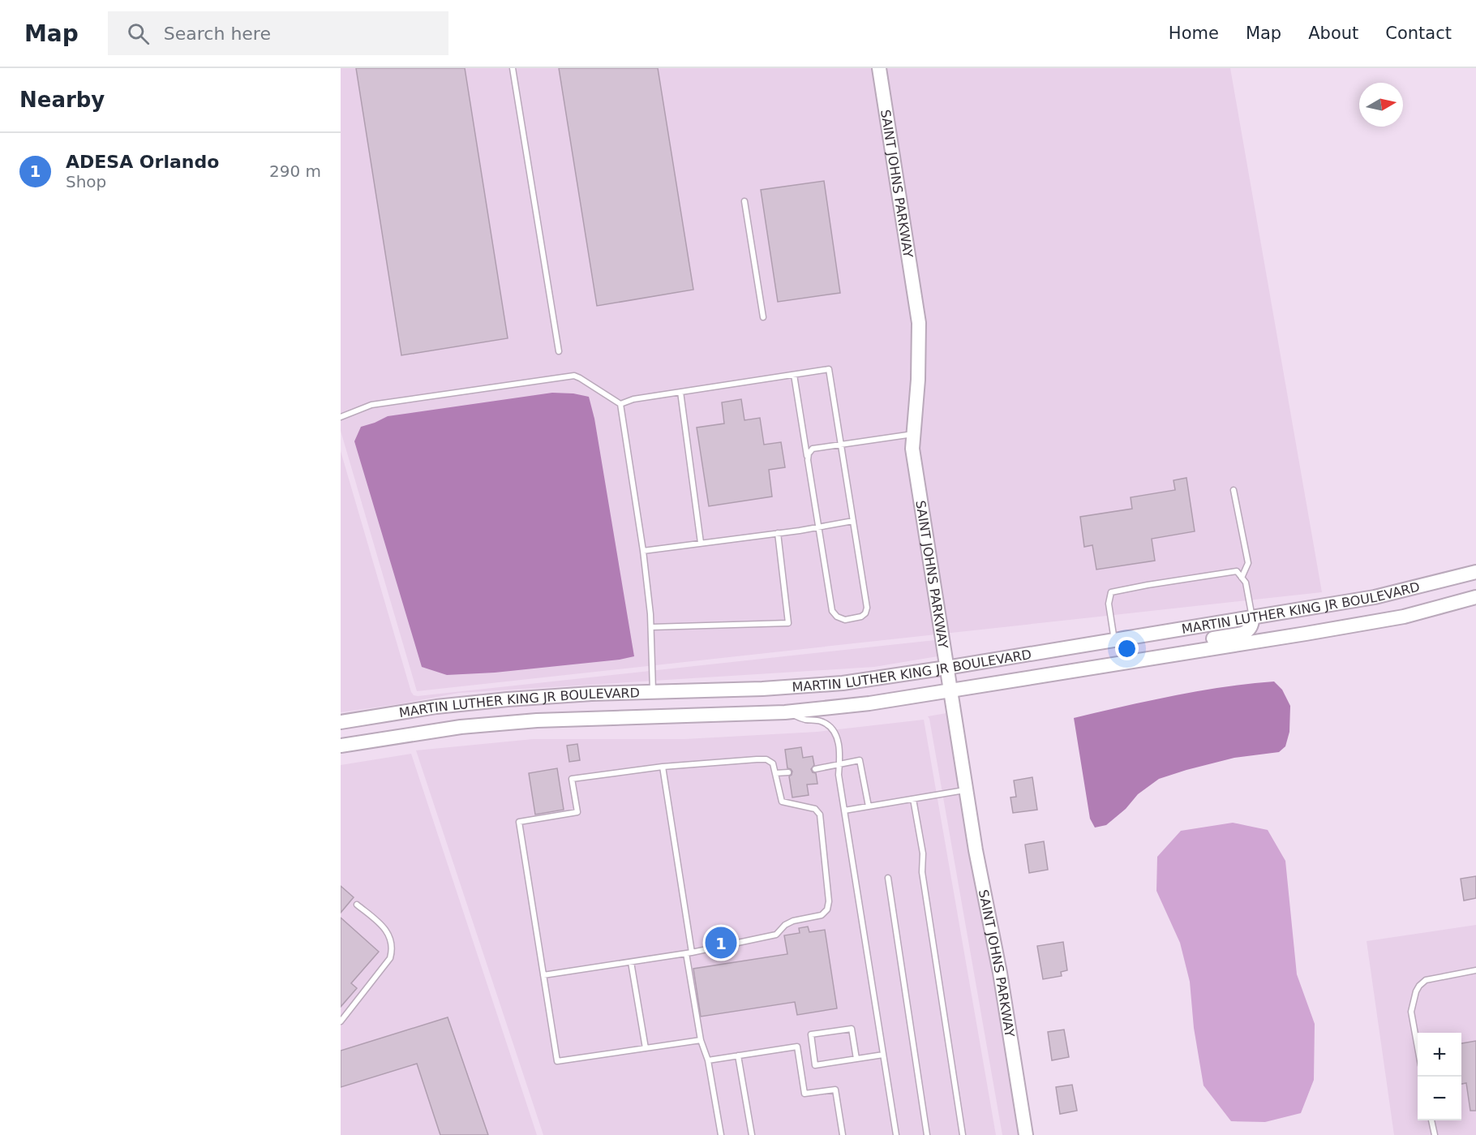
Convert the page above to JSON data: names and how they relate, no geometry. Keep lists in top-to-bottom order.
{
  "streets": {
    "main road": ["SAINT JOHNS PARKWAY", "MARTIN LUTHER KING JR BOULEVARD"]
  },
  "crossings": [
    ["SAINT JOHNS PARKWAY", "MARTIN LUTHER KING JR BOULEVARD"]
  ],
  "north": "right",
  "page": {
    "header": "Map",
    "search": "Search here",
    "nav": [
      "Home",
      "Map",
      "About",
      "Contact"
    ],
    "heading": "Nearby",
    "list": [
      {
        "mark": "1",
        "name": "ADESA Orlando",
        "note": "Shop",
        "value": "290 m"
      }
    ],
    "pins": "1",
    "map_buttons": ["+", "−"]
  }
}
